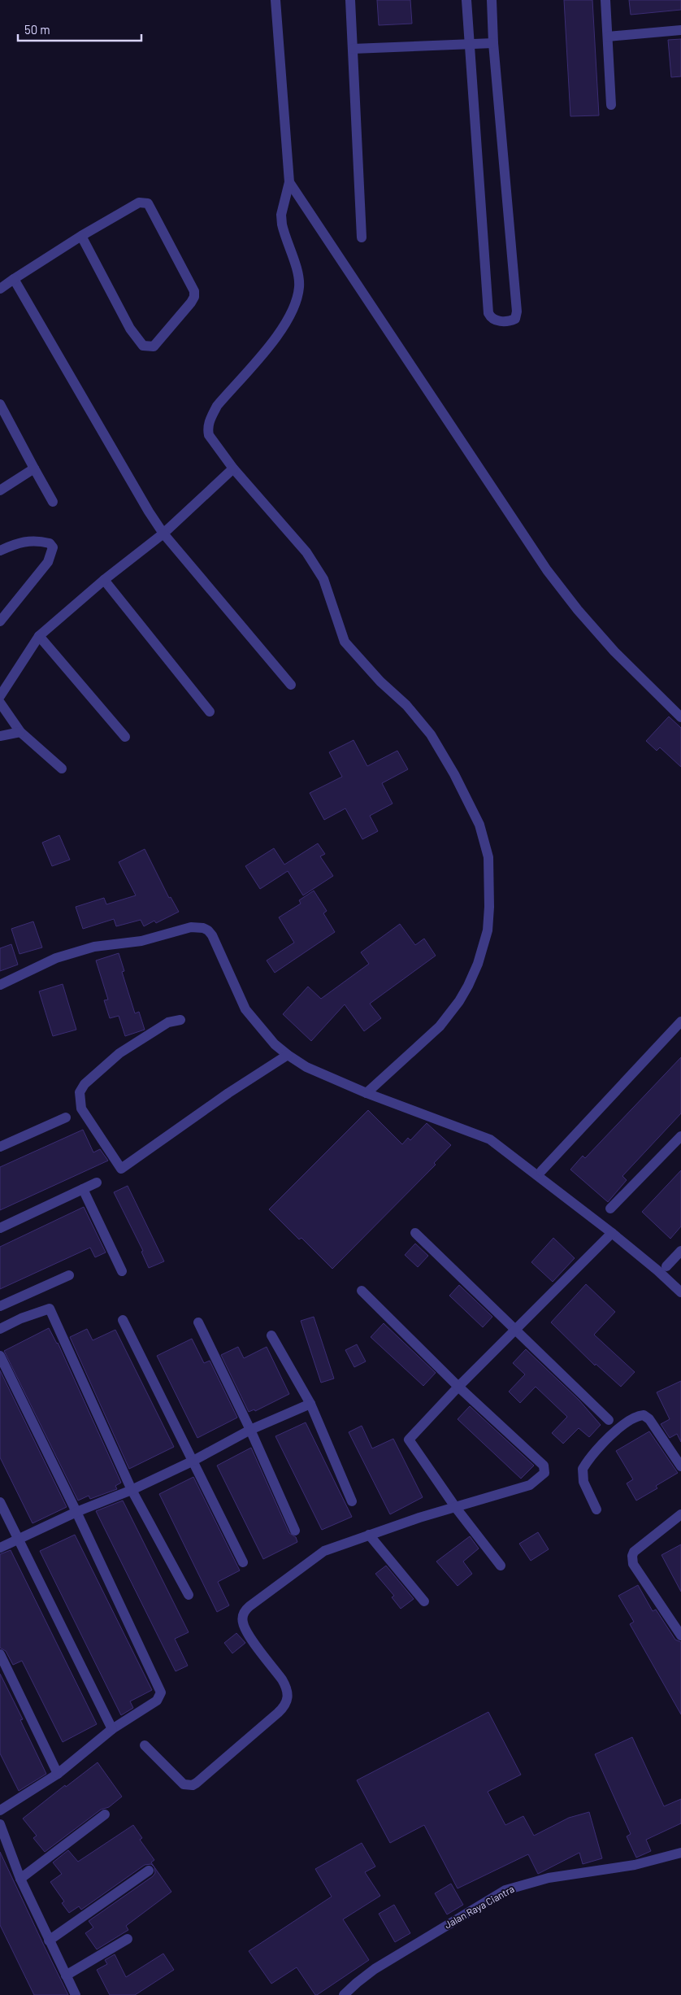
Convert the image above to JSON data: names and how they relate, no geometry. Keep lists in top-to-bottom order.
{
  "streets": {
    "street": ["Jalan Raya Ciantra"]
  },
  "scale_bar": "50 m"
}
